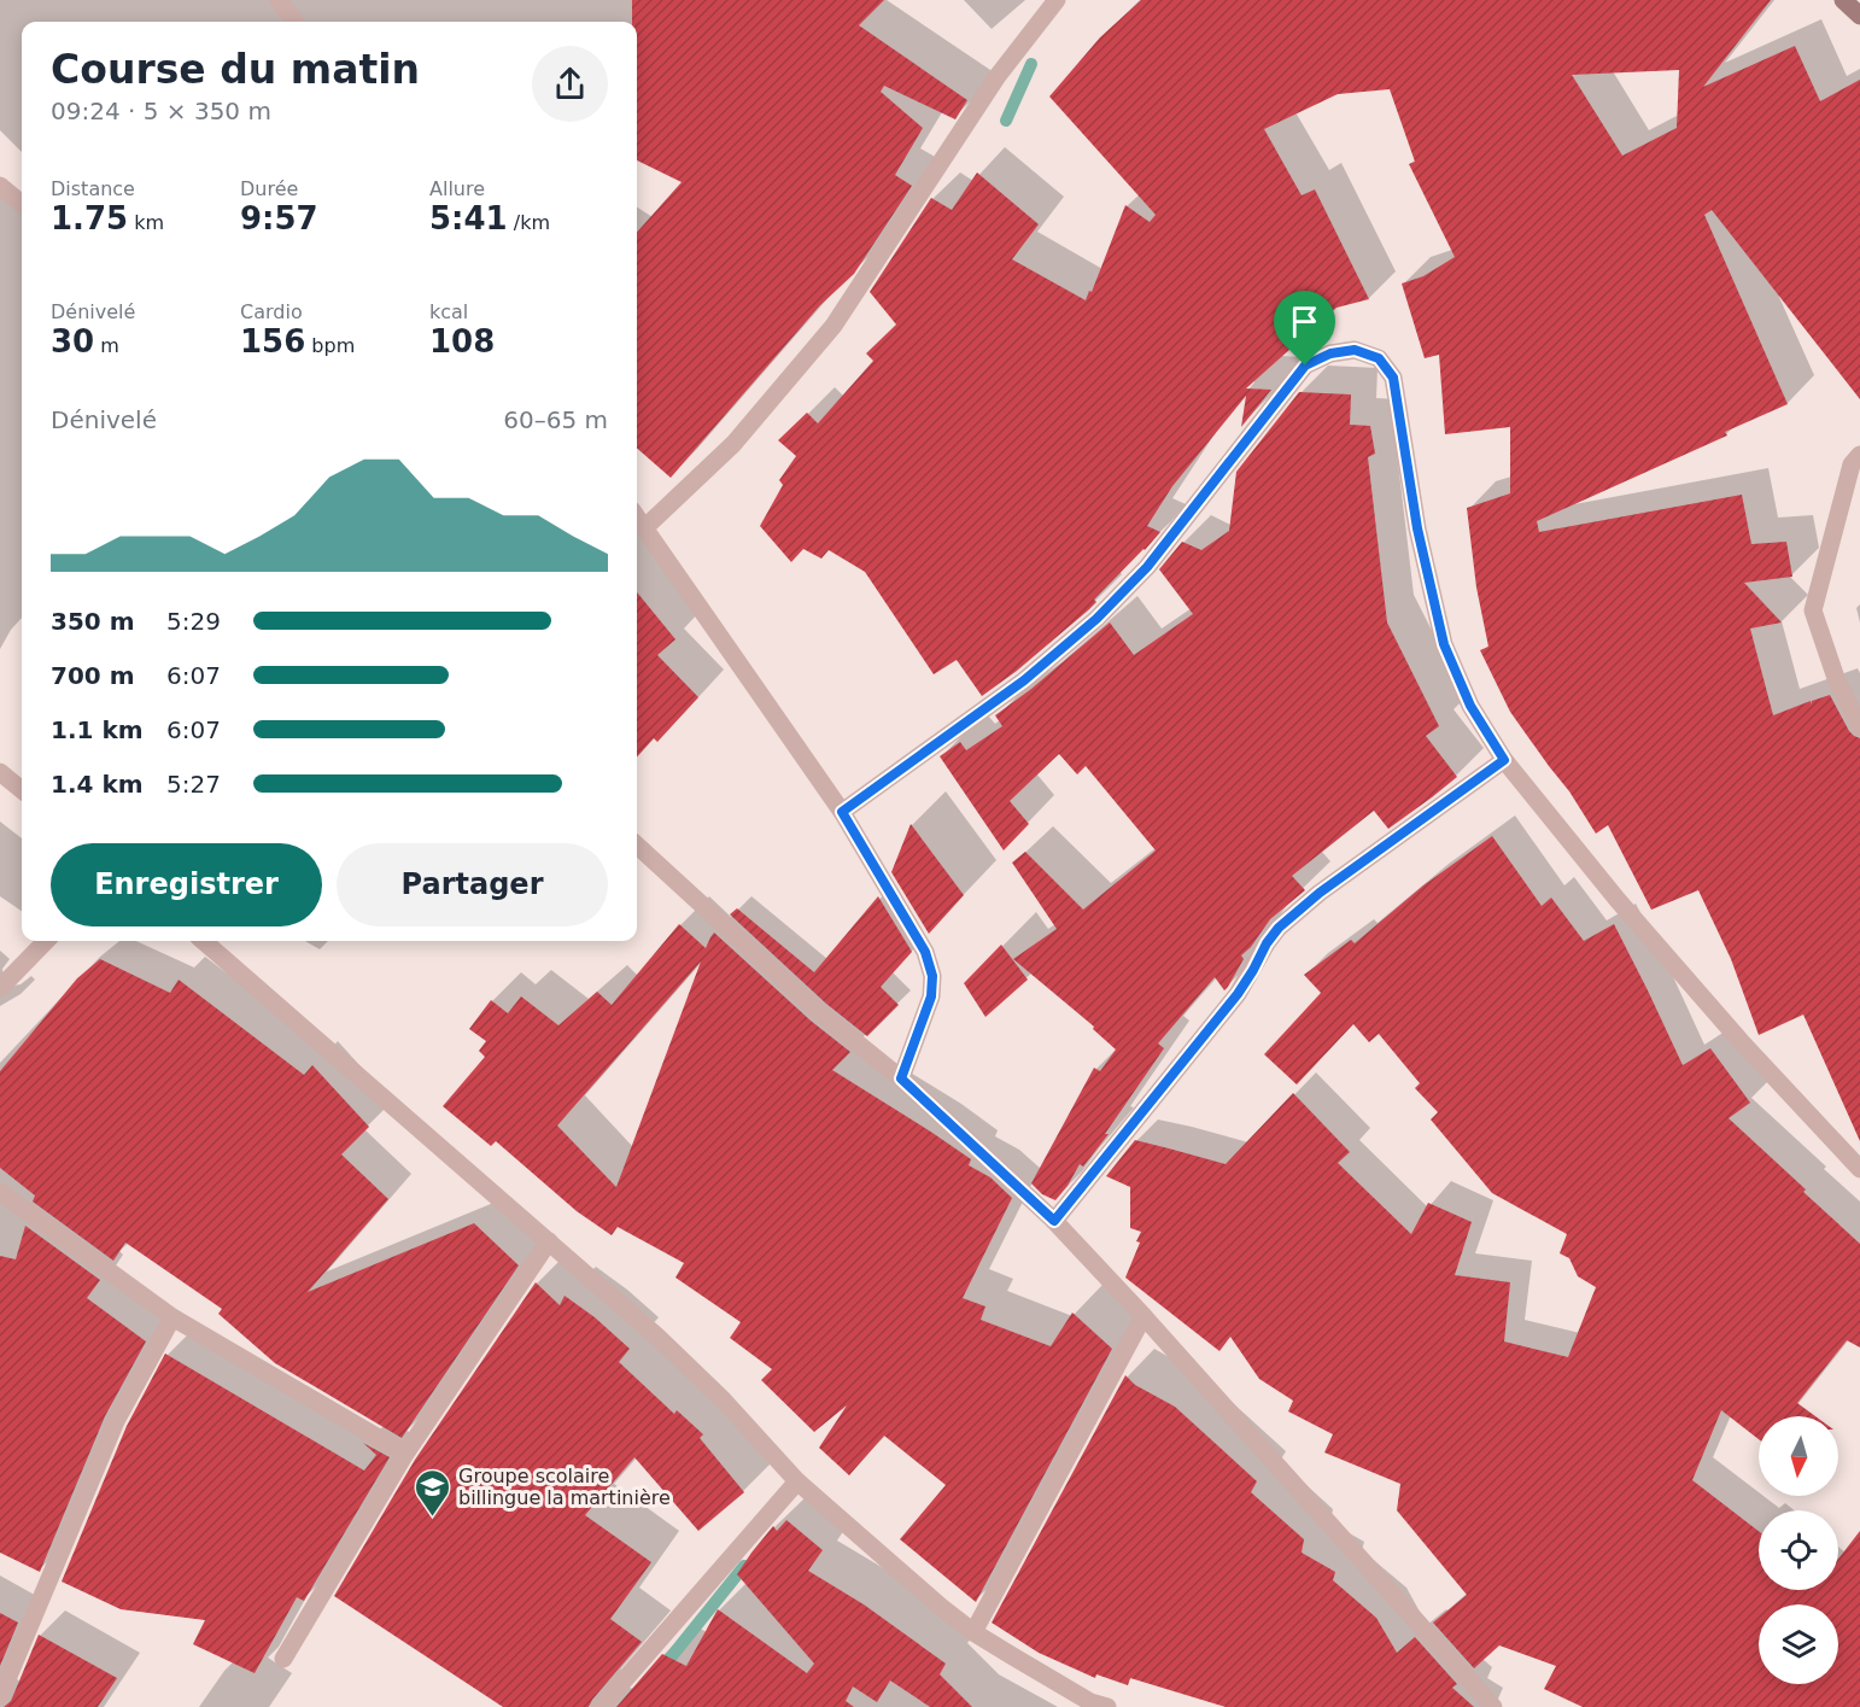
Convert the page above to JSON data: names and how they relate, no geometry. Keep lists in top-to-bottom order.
{
  "places": {
    "school or university": ["Groupe scolaire billingue la martinière"]
  },
  "north": "bottom",
  "page": {
    "heading": ["Course du matin", "09:24 · 5 × 350 m"],
    "stats": [
      ["Distance", "1.75 km"],
      ["Durée", "9:57"],
      ["Allure", "5:41 /km"],
      ["Dénivelé", "30 m"],
      ["Cardio", "156 bpm"],
      ["kcal", "108"]
    ],
    "chart": ["Dénivelé", "60–65 m"],
    "list": [
      {
        "name": "350 m",
        "note": "5:29"
      },
      {
        "name": "700 m",
        "note": "6:07"
      },
      {
        "name": "1.1 km",
        "note": "6:07"
      },
      {
        "name": "1.4 km",
        "note": "5:27"
      }
    ],
    "buttons": ["Enregistrer", "Partager"]
  }
}
